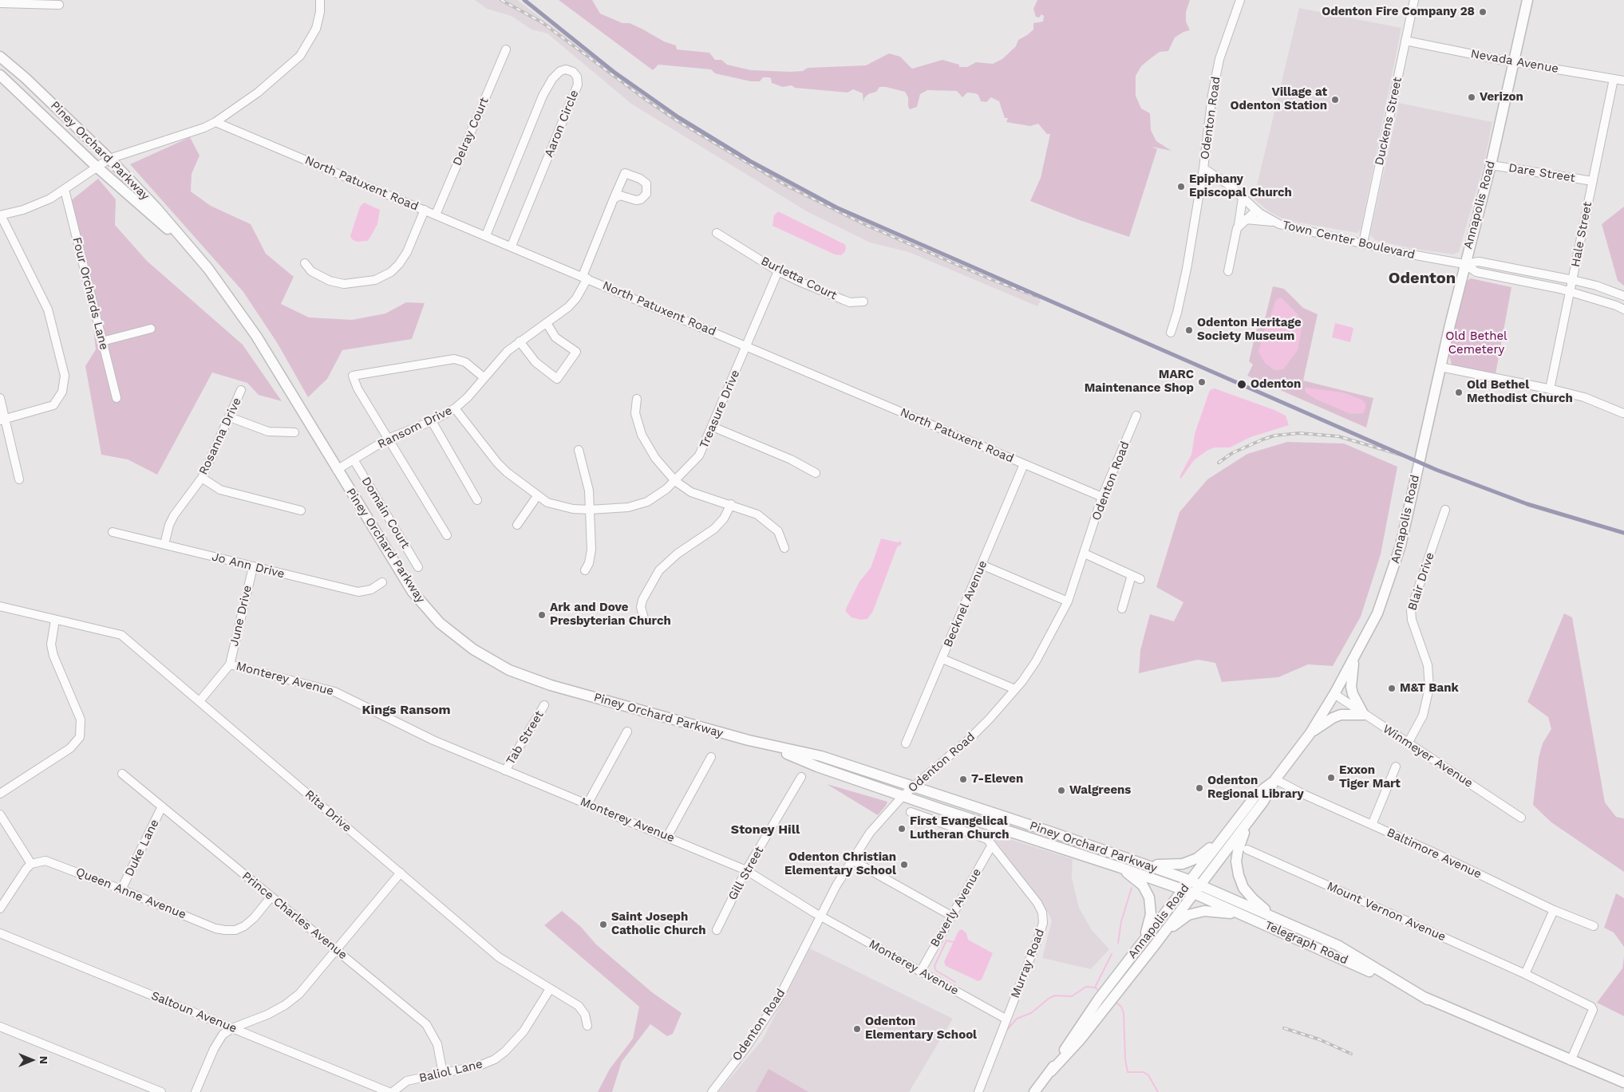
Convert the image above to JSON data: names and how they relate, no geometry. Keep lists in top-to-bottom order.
{
  "streets": {
    "main road": ["Piney Orchard Parkway", "Annapolis Road", "Telegraph Road"],
    "street": [
      "Nevada Avenue",
      "Odenton Road",
      "Duckens Street",
      "Aaron Circle",
      "Delray Court",
      "Dare Street",
      "North Patuxent Road",
      "Hale Street",
      "Town Center Boulevard",
      "Burletta Court",
      "Four Orchards Lane",
      "Treasure Drive",
      "Ransom Drive",
      "Rosanna Drive",
      "Domain Court",
      "Jo Ann Drive",
      "Blair Drive",
      "Becknel Avenue",
      "June Drive",
      "Monterey Avenue",
      "Tab Street",
      "Winmeyer Avenue",
      "Rita Drive",
      "Duke Lane",
      "Baltimore Avenue",
      "Gill Street",
      "Queen Anne Avenue",
      "Beverly Avenue",
      "Mount Vernon Avenue",
      "Prince Charles Avenue",
      "Murray Road",
      "Saltoun Avenue",
      "Baliol Lane"
    ]
  },
  "crossings": [
    ["Nevada Avenue", "Duckens Street"],
    ["Nevada Avenue", "Annapolis Road"],
    ["Nevada Avenue", "Hale Street"],
    ["Odenton Road", "Piney Orchard Parkway"],
    ["Odenton Road", "North Patuxent Road"],
    ["Odenton Road", "Town Center Boulevard"],
    ["Odenton Road", "Monterey Avenue"],
    ["Duckens Street", "Town Center Boulevard"],
    ["Aaron Circle", "North Patuxent Road"],
    ["Delray Court", "North Patuxent Road"],
    ["Piney Orchard Parkway", "Annapolis Road"],
    ["Piney Orchard Parkway", "Ransom Drive"],
    ["Piney Orchard Parkway", "Telegraph Road"],
    ["Dare Street", "Annapolis Road"],
    ["Dare Street", "Hale Street"],
    ["North Patuxent Road", "Treasure Drive"],
    ["North Patuxent Road", "Ransom Drive"],
    ["North Patuxent Road", "Becknel Avenue"],
    ["Annapolis Road", "Town Center Boulevard"],
    ["Annapolis Road", "Winmeyer Avenue"],
    ["Annapolis Road", "Baltimore Avenue"],
    ["Annapolis Road", "Telegraph Road"],
    ["Hale Street", "Town Center Boulevard"],
    ["Burletta Court", "Treasure Drive"],
    ["Treasure Drive", "Ransom Drive"],
    ["Ransom Drive", "Domain Court"],
    ["Rosanna Drive", "Jo Ann Drive"],
    ["Jo Ann Drive", "June Drive"],
    ["Blair Drive", "Winmeyer Avenue"],
    ["June Drive", "Monterey Avenue"],
    ["June Drive", "Rita Drive"],
    ["Monterey Avenue", "Tab Street"],
    ["Monterey Avenue", "Gill Street"],
    ["Monterey Avenue", "Beverly Avenue"],
    ["Monterey Avenue", "Murray Road"],
    ["Rita Drive", "Baliol Lane"],
    ["Duke Lane", "Queen Anne Avenue"],
    ["Duke Lane", "Prince Charles Avenue"],
    ["Queen Anne Avenue", "Prince Charles Avenue"],
    ["Beverly Avenue", "Murray Road"],
    ["Mount Vernon Avenue", "Telegraph Road"],
    ["Prince Charles Avenue", "Baliol Lane"]
  ],
  "districts": ["Odenton", "Kings Ransom", "Stoney Hill"],
  "parks": ["Old Bethel Cemetery"],
  "places": [
    "Odenton Fire Company 28",
    "Verizon",
    "Village at Odenton Station",
    "Epiphany Episcopal Church",
    "Odenton Heritage Society Museum",
    "MARC Maintenance Shop",
    "Odenton",
    "Old Bethel Methodist Church",
    "Ark and Dove Presbyterian Church",
    "M&T Bank",
    "Exxon Tiger Mart",
    "7-Eleven",
    "Odenton Regional Library",
    "Walgreens",
    "First Evangelical Lutheran Church",
    "Odenton Christian Elementary School",
    "Saint Joseph Catholic Church",
    "Odenton Elementary School"
  ],
  "north": "right"
}
